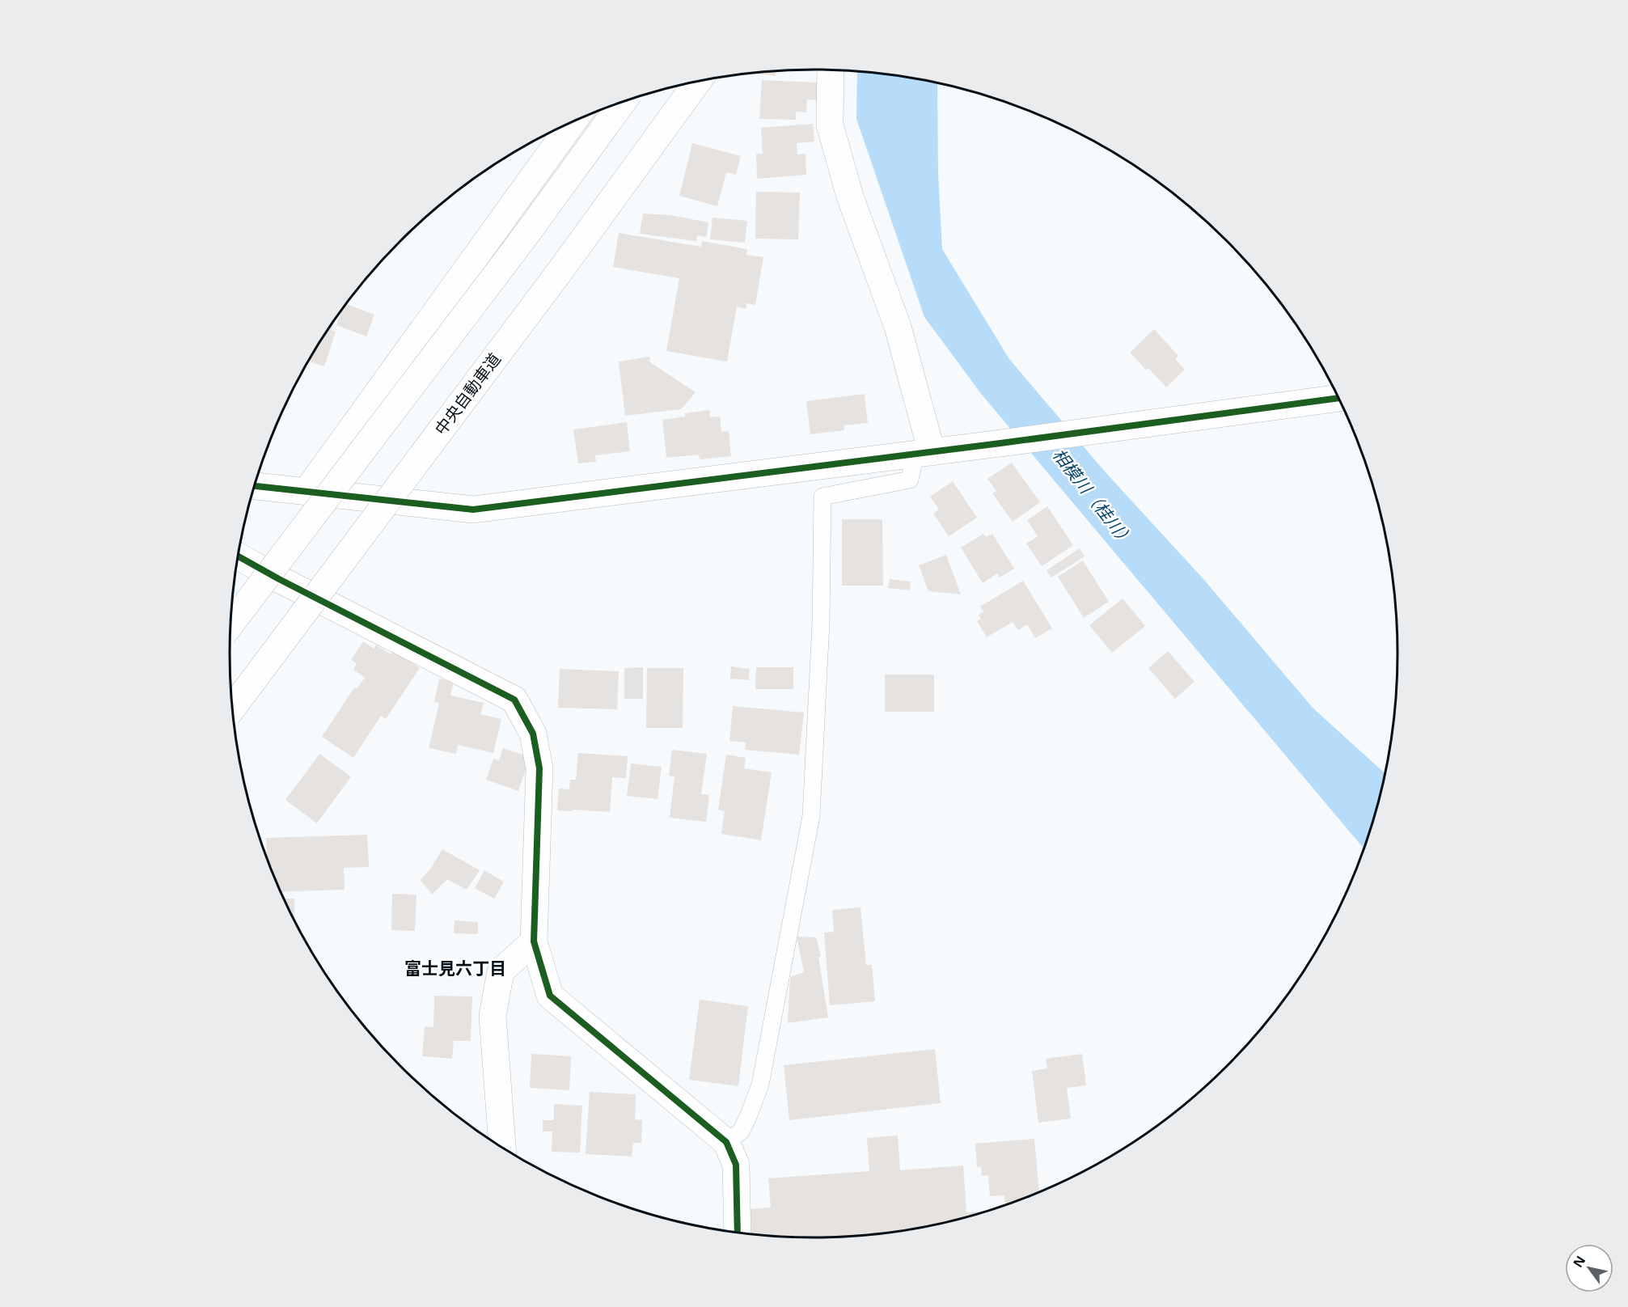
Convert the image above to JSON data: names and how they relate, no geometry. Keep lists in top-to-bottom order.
{
  "streets": {
    "main road": ["中央自動車道"]
  },
  "districts": ["富士見六丁目"],
  "water": ["相模川（桂川）"],
  "north": "top left"
}
